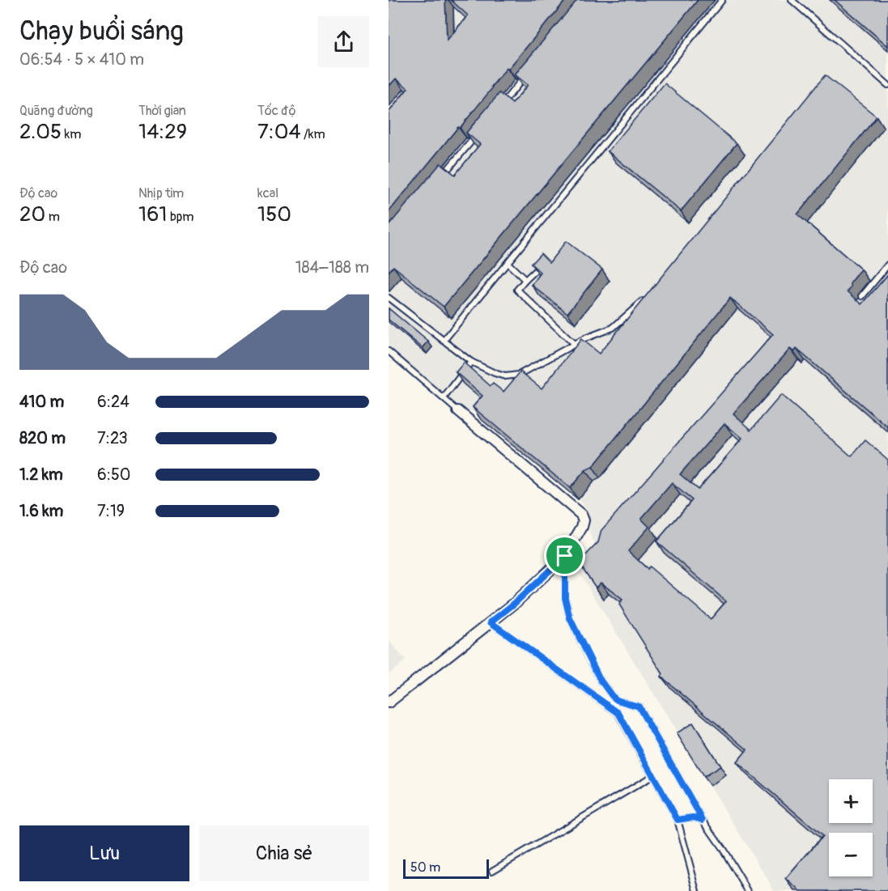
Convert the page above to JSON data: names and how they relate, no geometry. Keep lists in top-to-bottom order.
{
  "scale_bar": "50 m",
  "page": {
    "heading": ["Chạy buổi sáng", "06:54 · 5 × 410 m"],
    "stats": [
      ["Quãng đường", "2.05 km"],
      ["Thời gian", "14:29"],
      ["Tốc độ", "7:04 /km"],
      ["Độ cao", "20 m"],
      ["Nhịp tim", "161 bpm"],
      ["kcal", "150"]
    ],
    "chart": ["Độ cao", "184–188 m"],
    "list": [
      {
        "name": "410 m",
        "note": "6:24"
      },
      {
        "name": "820 m",
        "note": "7:23"
      },
      {
        "name": "1.2 km",
        "note": "6:50"
      },
      {
        "name": "1.6 km",
        "note": "7:19"
      }
    ],
    "map_buttons": ["+", "−"],
    "buttons": ["Lưu", "Chia sẻ"],
    "scale": "50 m"
  }
}
